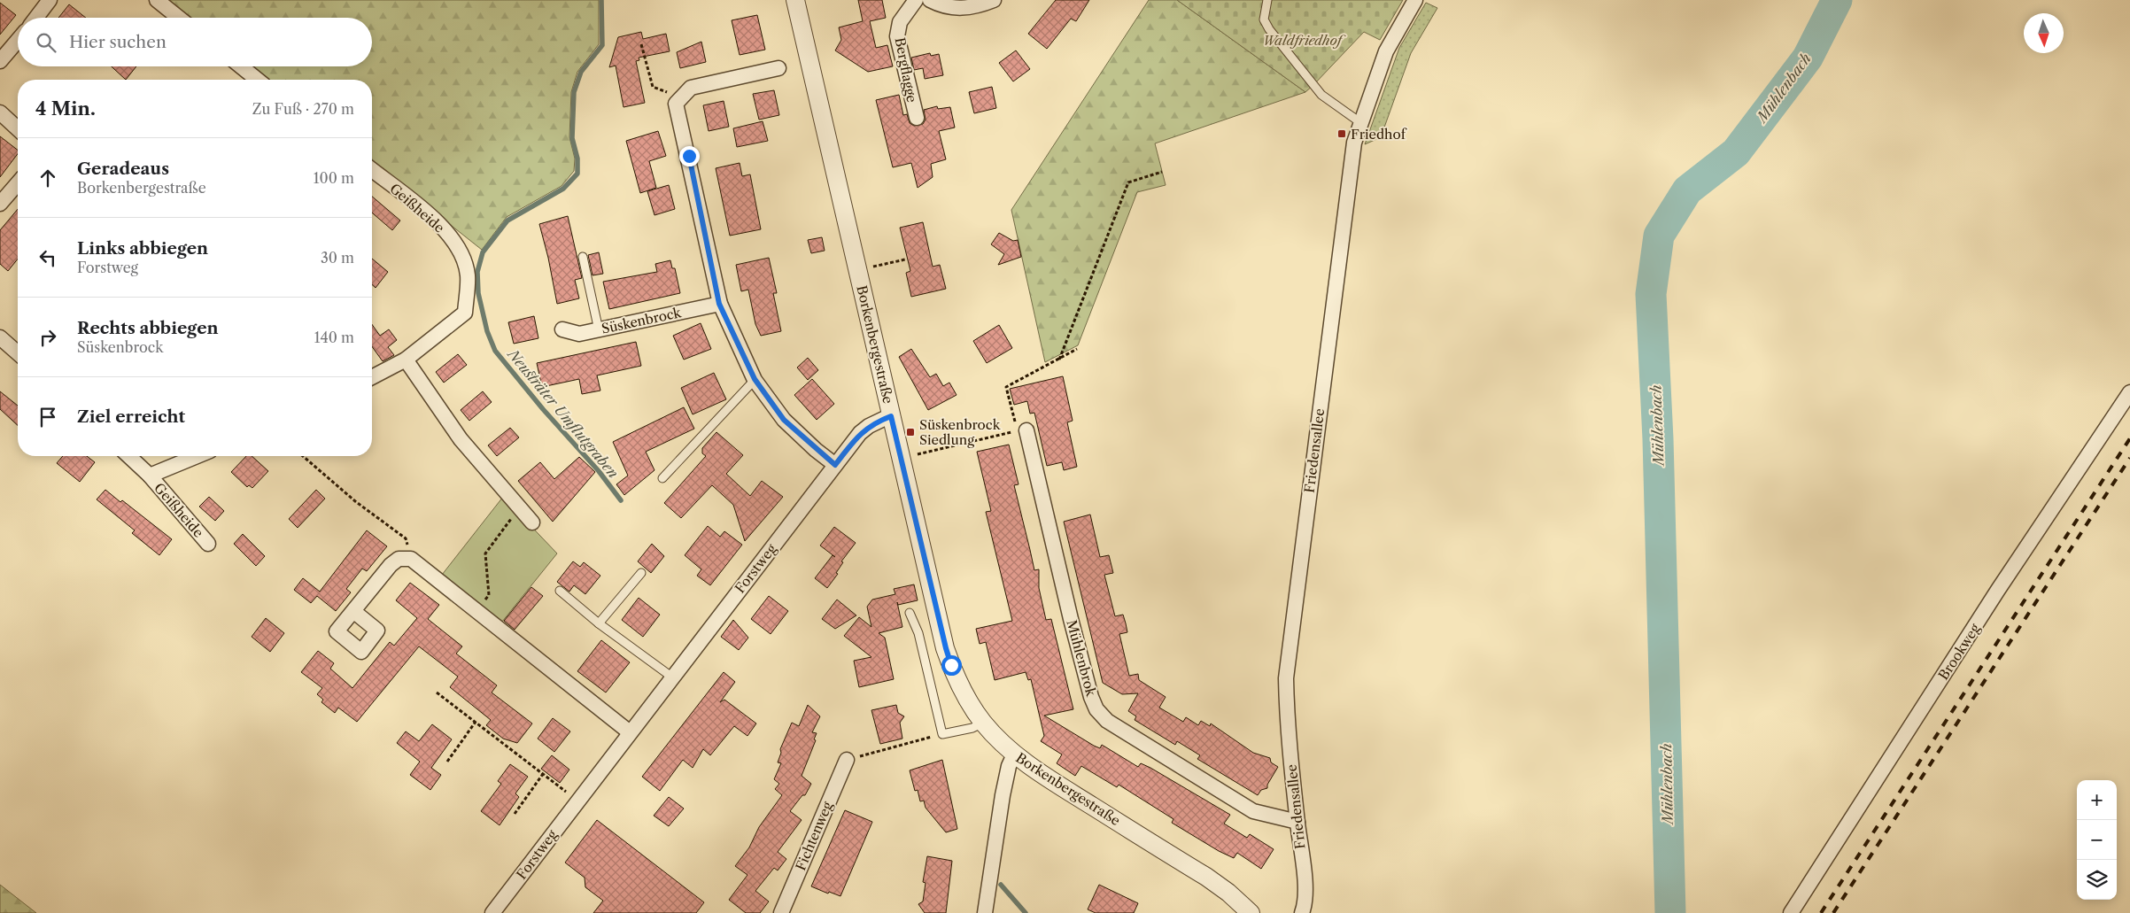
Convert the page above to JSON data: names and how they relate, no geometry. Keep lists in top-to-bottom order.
{
  "streets": {
    "street": [
      "Bergflagge",
      "Geißheide",
      "Süskenbrock",
      "Borkenbergestraße",
      "Friedensallee",
      "Forstweg",
      "Brookweg",
      "Mühlenbrok",
      "Fichtenweg"
    ]
  },
  "crossings": [
    ["Borkenbergestraße", "Forstweg"],
    ["Friedensallee", "Mühlenbrok"]
  ],
  "water": ["Mühlenbach", "Neusträter Umflutgraben"],
  "parks": ["Waldfriedhof"],
  "places": {
    "transit": ["Friedhof", "Süskenbrock Siedlung"]
  },
  "north": "bottom",
  "page": {
    "search": "Hier suchen",
    "heading": ["4 Min.", "Zu Fuß · 270 m"],
    "list": [
      ["Geradeaus", "Borkenbergestraße", "100 m"],
      ["Links abbiegen", "Forstweg", "30 m"],
      ["Rechts abbiegen", "Süskenbrock", "140 m"],
      "Ziel erreicht"
    ],
    "map_buttons": ["+", "−"]
  }
}
